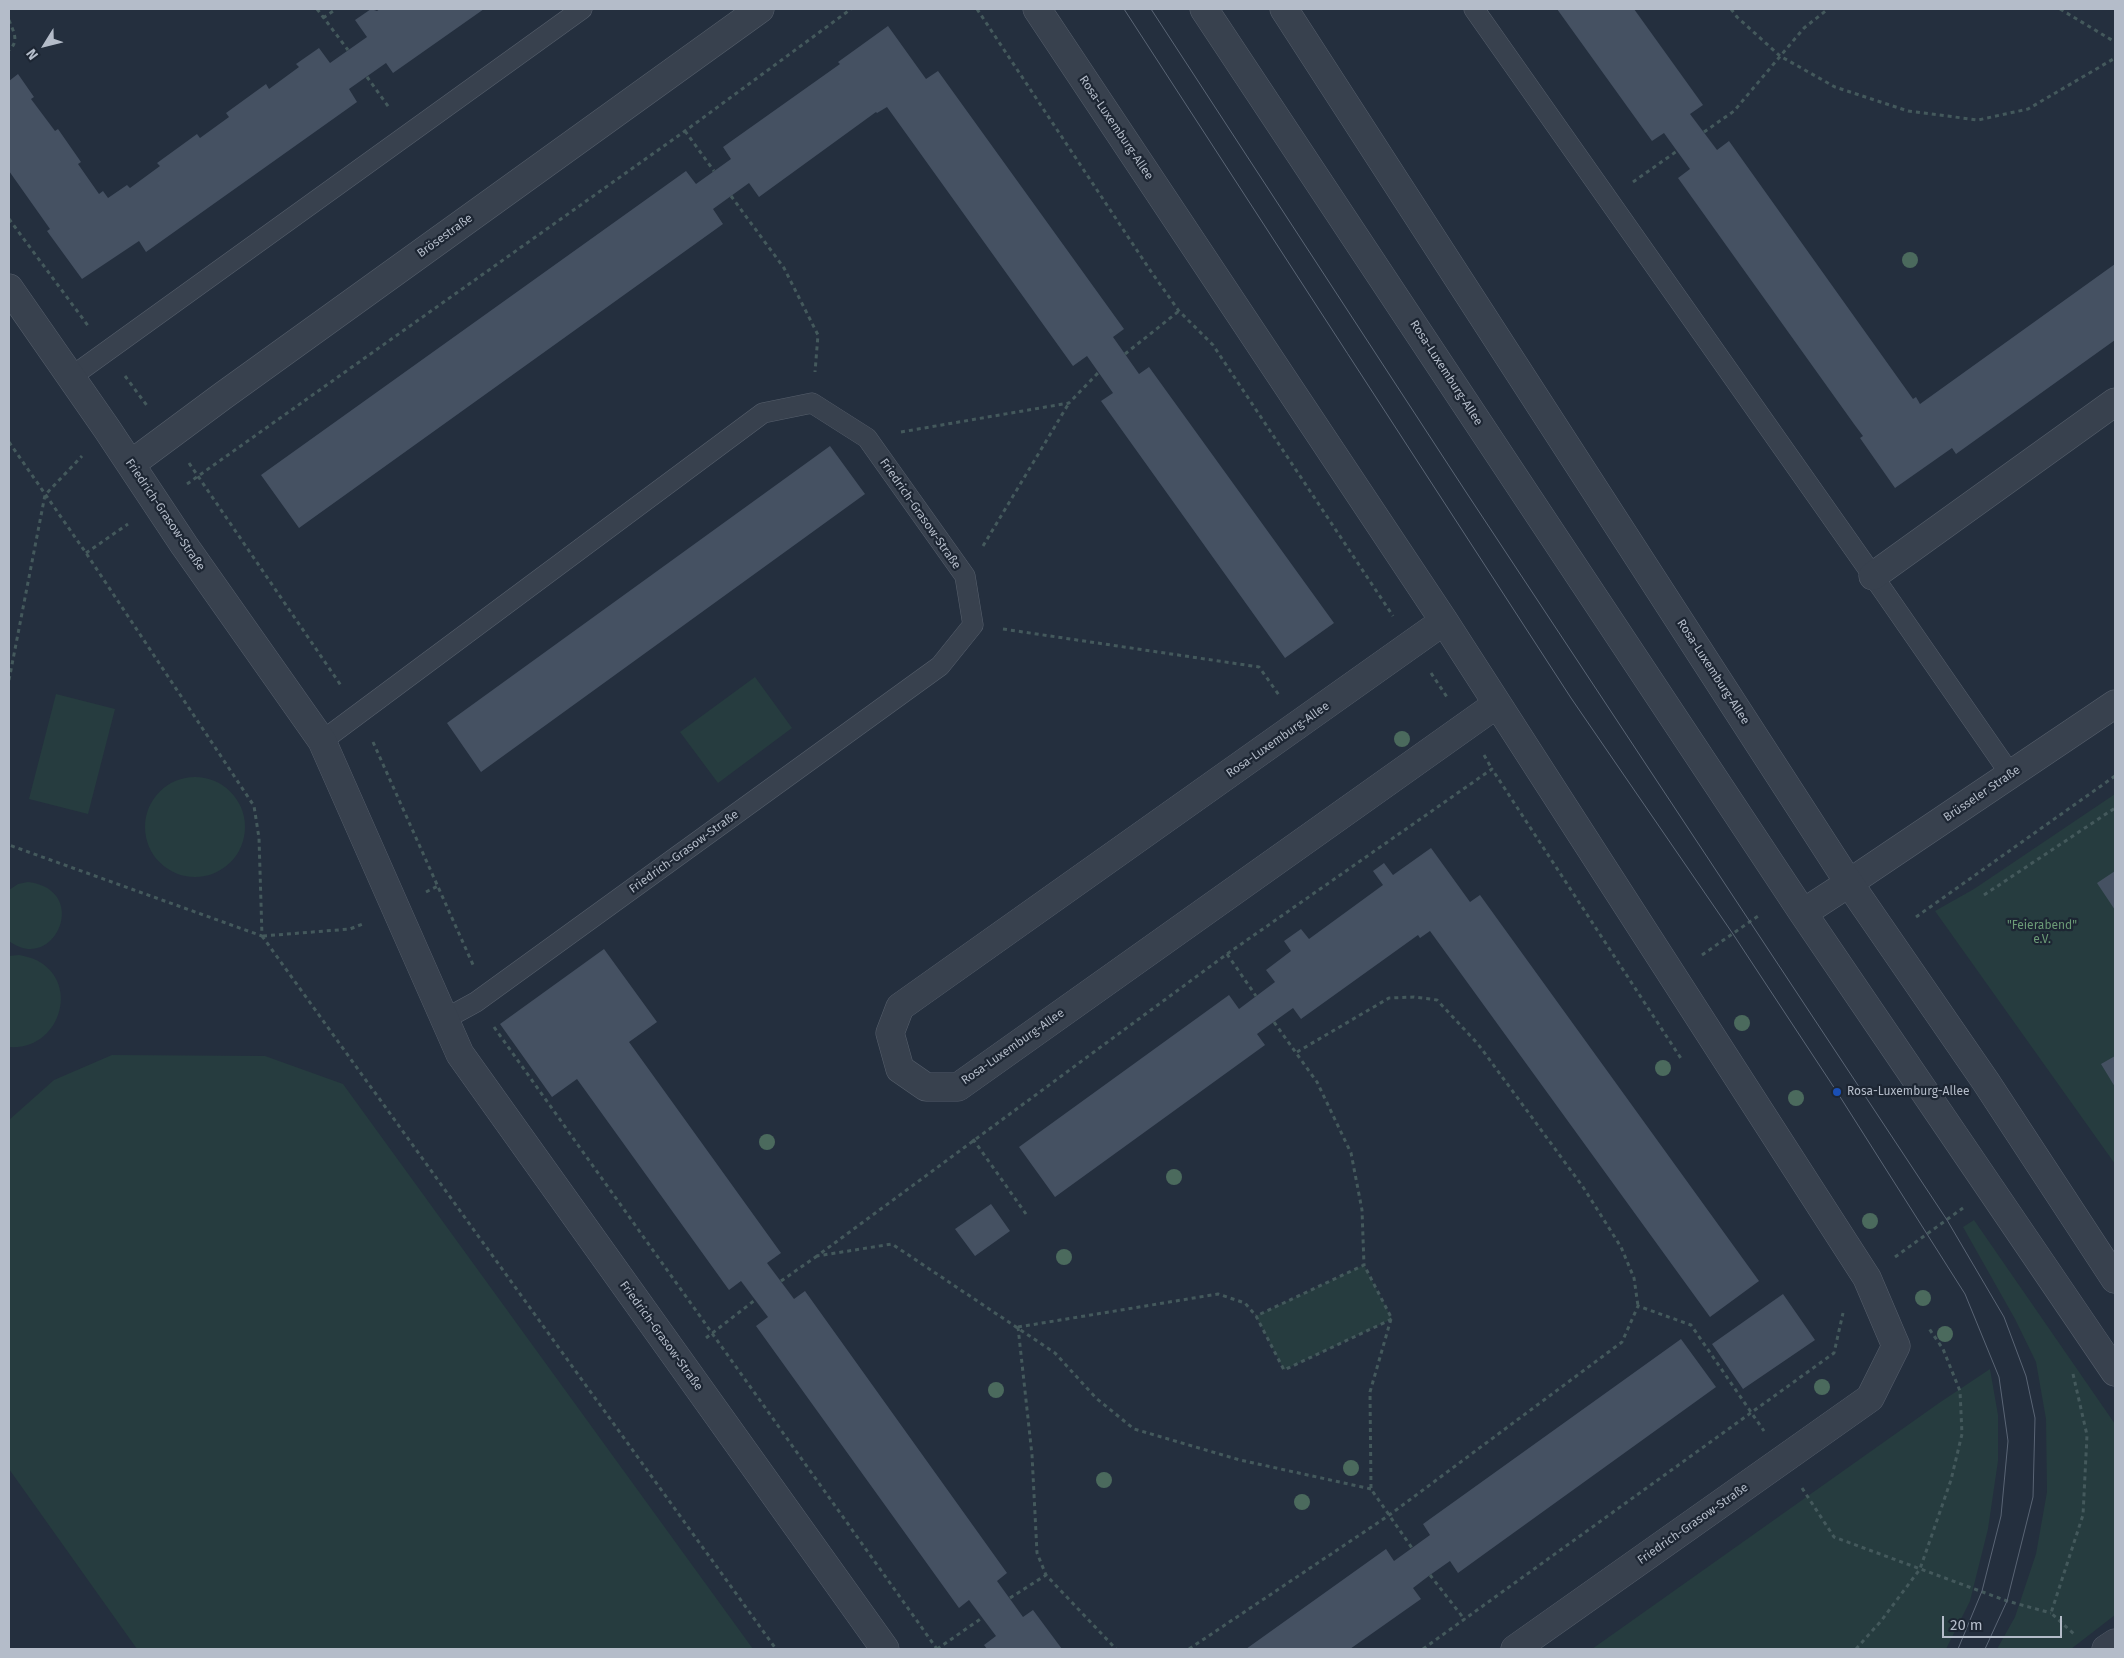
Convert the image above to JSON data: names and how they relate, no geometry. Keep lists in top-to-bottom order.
{
  "streets": {
    "street": [
      "Rosa-Luxemburg-Allee",
      "Brösestraße",
      "Friedrich-Grasow-Straße",
      "Brüsseler Straße"
    ]
  },
  "crossings": [
    ["Rosa-Luxemburg-Allee", "Friedrich-Grasow-Straße"],
    ["Rosa-Luxemburg-Allee", "Brüsseler Straße"],
    ["Brösestraße", "Friedrich-Grasow-Straße"]
  ],
  "parks": ["\"Feierabend\" e.V."],
  "places": ["Rosa-Luxemburg-Allee"],
  "scale_bar": "20 m",
  "north": "bottom left"
}
